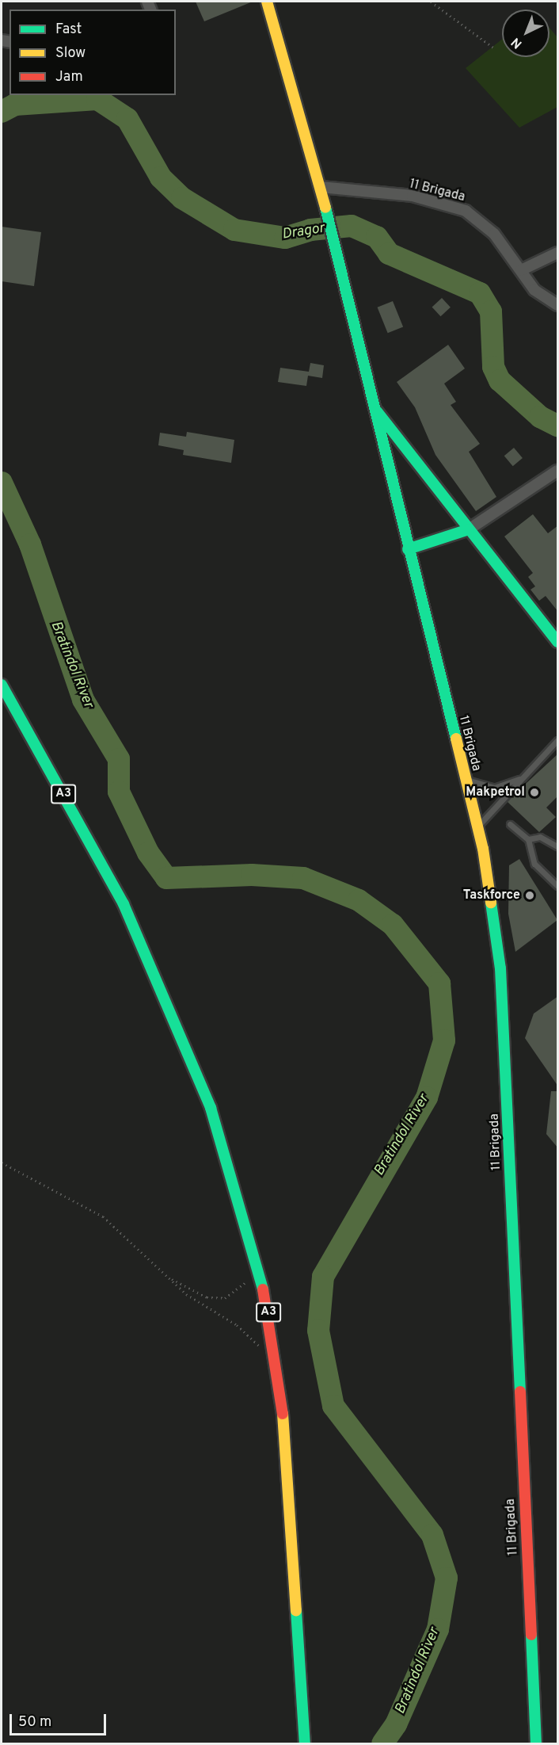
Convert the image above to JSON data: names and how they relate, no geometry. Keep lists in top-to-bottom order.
{
  "streets": {
    "main road": ["11 Brigada", "A3"]
  },
  "water": ["Dragor", "Bratindol River"],
  "places": ["Makpetrol", "Taskforce"],
  "legend": ["Fast", "Slow", "Jam"],
  "scale_bar": "50 m",
  "north": "bottom left"
}
